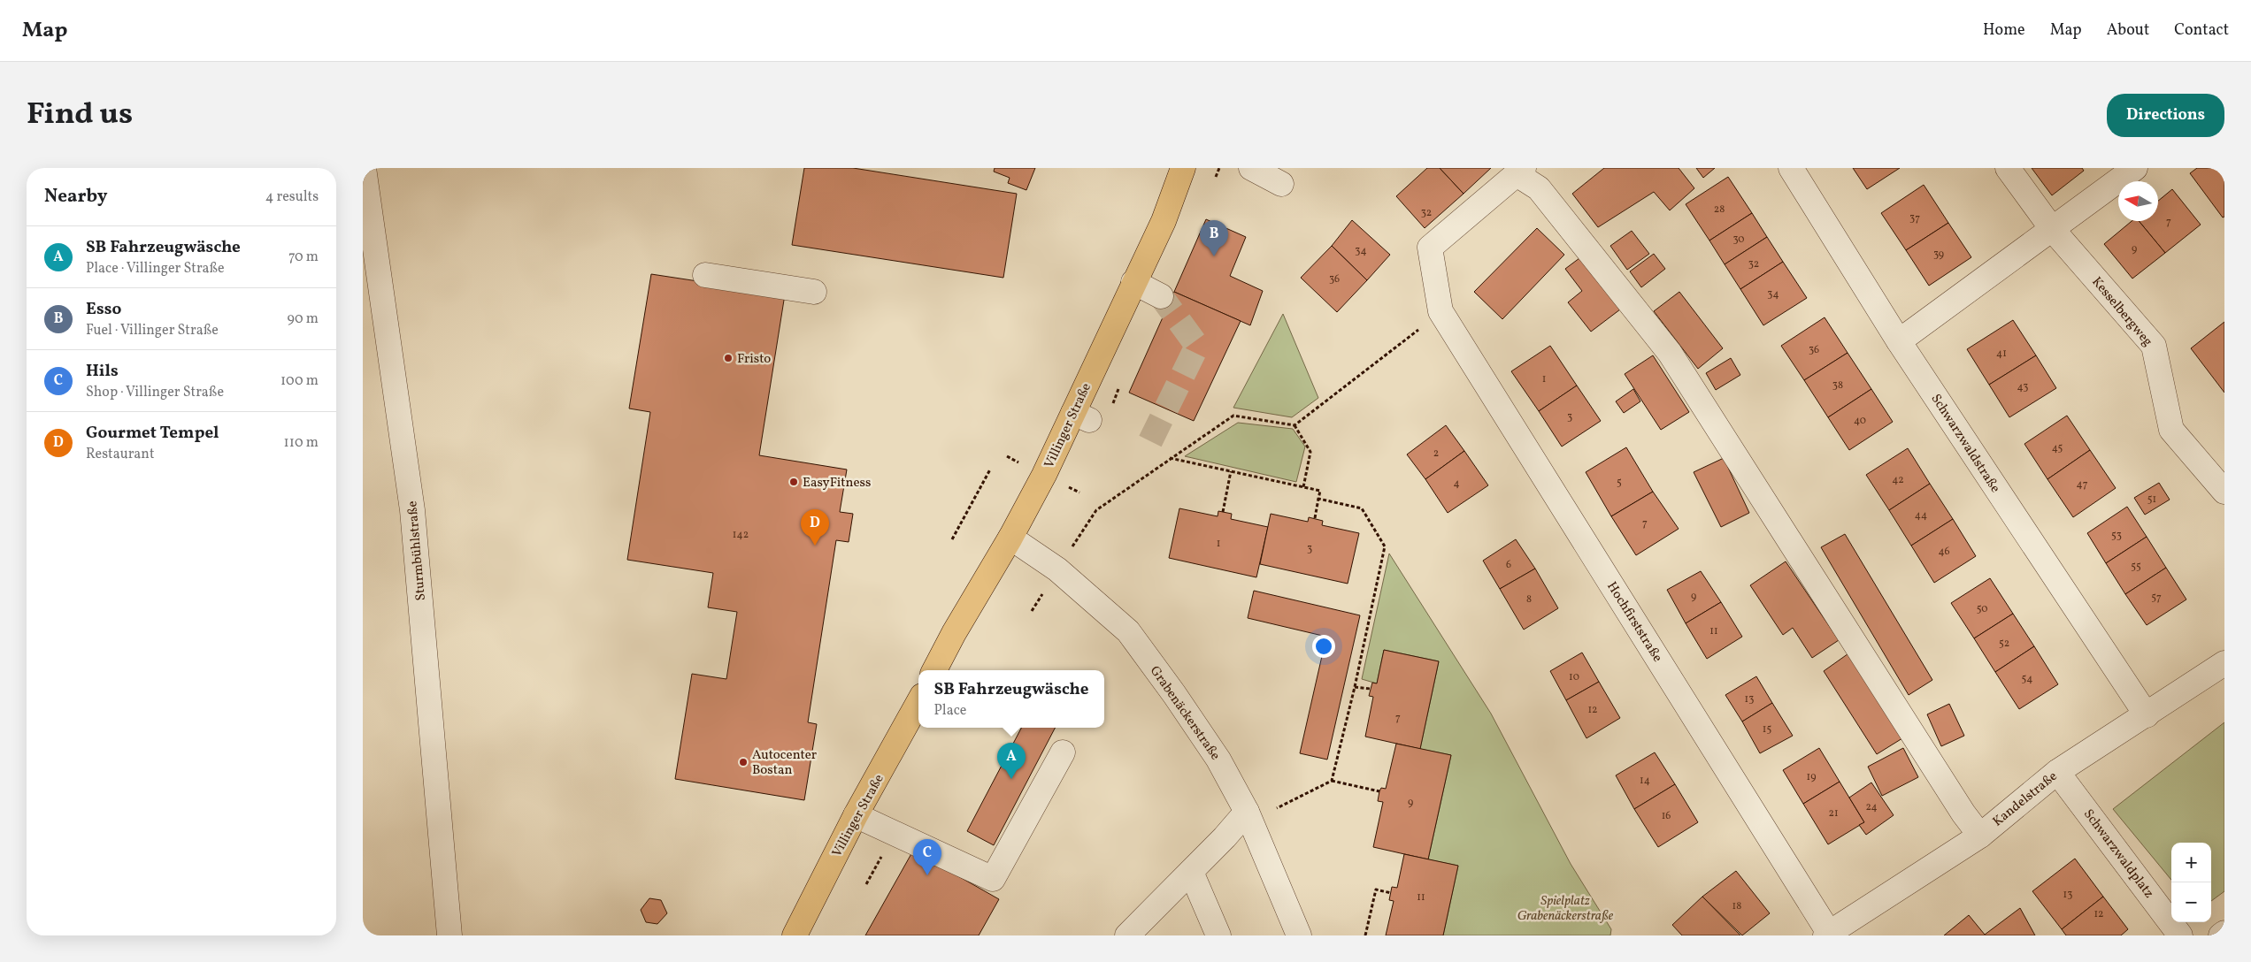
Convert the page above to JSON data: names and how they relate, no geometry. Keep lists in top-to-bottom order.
{
  "streets": {
    "main road": ["Villinger Straße"],
    "street": [
      "Kesselbergweg",
      "Schwarzwaldstraße",
      "Sturmbühlstraße",
      "Hochfirststraße",
      "Grabenäckerstraße",
      "Kandelstraße",
      "Schwarzwaldplatz"
    ]
  },
  "crossings": [
    ["Villinger Straße", "Grabenäckerstraße"],
    ["Schwarzwaldstraße", "Kandelstraße"],
    ["Hochfirststraße", "Kandelstraße"],
    ["Kandelstraße", "Schwarzwaldplatz"]
  ],
  "parks": ["Spielplatz Grabenäckerstraße"],
  "places": ["Fristo", "EasyFitness", "Autocenter Bostan"],
  "house_numbers": [
    "28",
    "32",
    "37",
    "7",
    "30",
    "9",
    "34",
    "39",
    "32",
    "36",
    "34",
    "36",
    "41",
    "1",
    "38",
    "43",
    "3",
    "40",
    "45",
    "2",
    "42",
    "5",
    "4",
    "47",
    "51",
    "44",
    "7",
    "142",
    "53",
    "1",
    "3",
    "46",
    "6",
    "55",
    "9",
    "57",
    "8",
    "50",
    "11",
    "52",
    "10",
    "54",
    "13",
    "12",
    "7",
    "15",
    "19",
    "14",
    "9",
    "24",
    "21",
    "16",
    "13",
    "11",
    "18",
    "12"
  ],
  "north": "left",
  "page": {
    "header": "Map",
    "nav": [
      "Home",
      "Map",
      "About",
      "Contact"
    ],
    "title": "Find us",
    "buttons": "Directions",
    "heading": ["Nearby", "4 results"],
    "pins": [
      "B",
      "D",
      "A",
      "C"
    ],
    "list": [
      {
        "mark": "A",
        "name": "SB Fahrzeugwäsche",
        "note": "Place · Villinger Straße",
        "value": "70 m"
      },
      {
        "mark": "B",
        "name": "Esso",
        "note": "Fuel · Villinger Straße",
        "value": "90 m"
      },
      {
        "mark": "C",
        "name": "Hils",
        "note": "Shop · Villinger Straße",
        "value": "100 m"
      },
      {
        "mark": "D",
        "name": "Gourmet Tempel",
        "note": "Restaurant",
        "value": "110 m"
      }
    ],
    "popup": ["SB Fahrzeugwäsche", "Place"],
    "map_buttons": ["+", "−"]
  }
}
